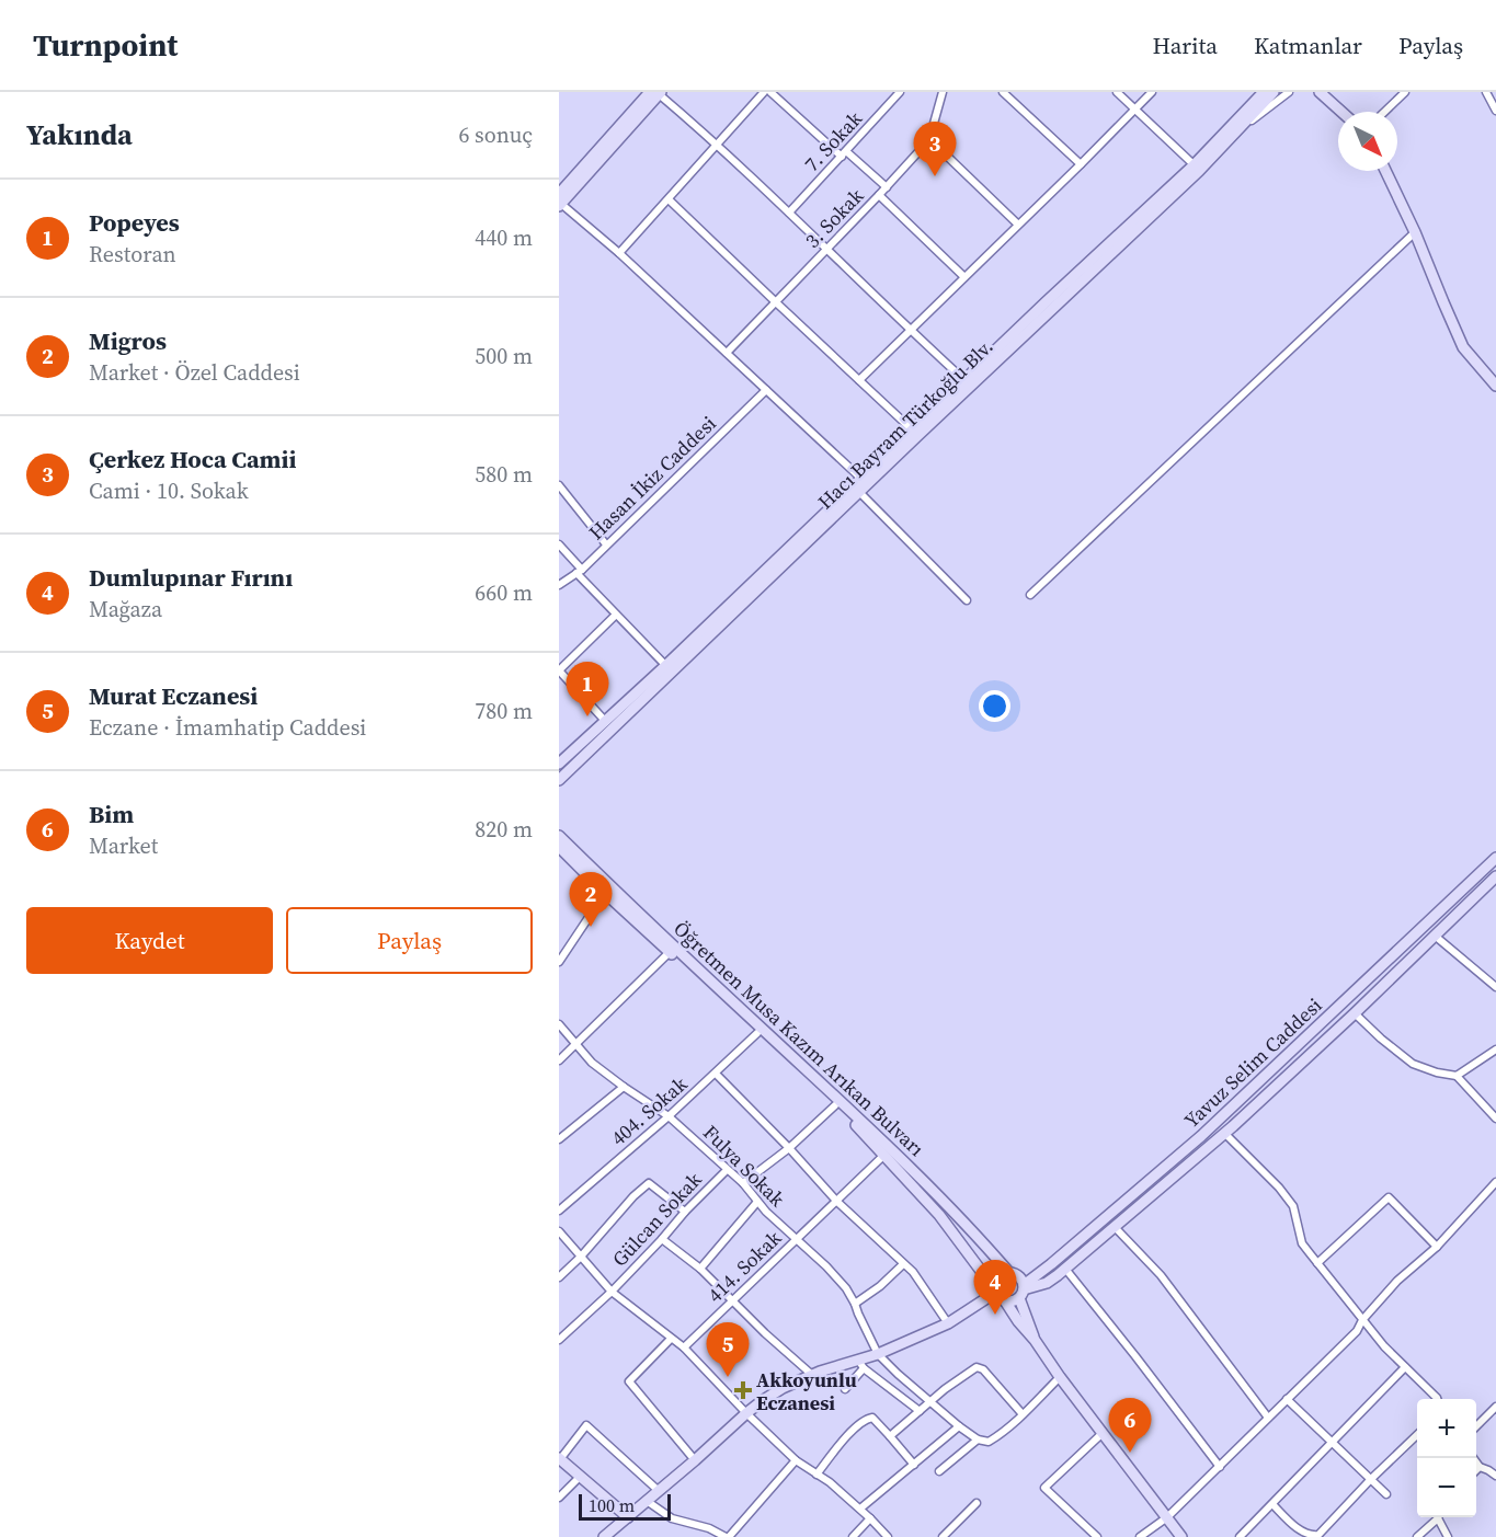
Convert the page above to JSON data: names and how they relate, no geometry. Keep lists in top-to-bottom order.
{
  "streets": {
    "street": [
      "7. Sokak",
      "3. Sokak",
      "Hacı Bayram Türkoğlu Blv.",
      "Hasan İkiz Caddesi",
      "Öğretmen Musa Kazım Arıkan Bulvarı",
      "Yavuz Selim Caddesi",
      "404. Sokak",
      "Fulya Sokak",
      "Gülcan Sokak",
      "414. Sokak"
    ]
  },
  "crossings": [
    ["Öğretmen Musa Kazım Arıkan Bulvarı", "Yavuz Selim Caddesi"],
    ["Öğretmen Musa Kazım Arıkan Bulvarı", "404. Sokak"],
    ["Öğretmen Musa Kazım Arıkan Bulvarı", "414. Sokak"],
    ["404. Sokak", "Fulya Sokak"],
    ["Fulya Sokak", "Gülcan Sokak"],
    ["Fulya Sokak", "414. Sokak"]
  ],
  "places": {
    "health": ["Akkoyunlu Eczanesi"]
  },
  "scale_bar": "100 m",
  "north": "bottom right",
  "page": {
    "header": "Turnpoint",
    "nav": ["Harita", "Katmanlar", "Paylaş"],
    "heading": ["Yakında", "6 sonuç"],
    "pins": [
      "3",
      "1",
      "2",
      "4",
      "5",
      "6"
    ],
    "list": [
      {
        "mark": "1",
        "name": "Popeyes",
        "note": "Restoran",
        "value": "440 m"
      },
      {
        "mark": "2",
        "name": "Migros",
        "note": "Market · Özel Caddesi",
        "value": "500 m"
      },
      {
        "mark": "3",
        "name": "Çerkez Hoca Camii",
        "note": "Cami · 10. Sokak",
        "value": "580 m"
      },
      {
        "mark": "4",
        "name": "Dumlupınar Fırını",
        "note": "Mağaza",
        "value": "660 m"
      },
      {
        "mark": "5",
        "name": "Murat Eczanesi",
        "note": "Eczane · İmamhatip Caddesi",
        "value": "780 m"
      },
      {
        "mark": "6",
        "name": "Bim",
        "note": "Market",
        "value": "820 m"
      }
    ],
    "buttons": ["Kaydet", "Paylaş"],
    "map_buttons": ["+", "−"],
    "scale": "100 m"
  }
}
